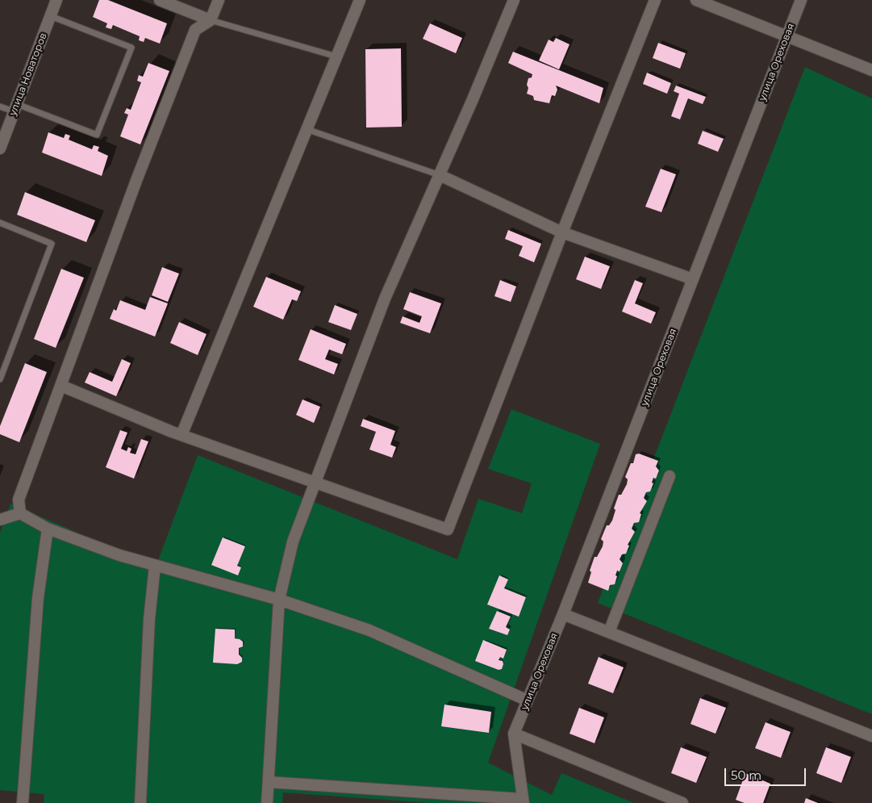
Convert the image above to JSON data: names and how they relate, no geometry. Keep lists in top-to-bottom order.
{
  "streets": {
    "street": ["улица Ореховая", "улица Новаторов"]
  },
  "scale_bar": "50 m"
}
